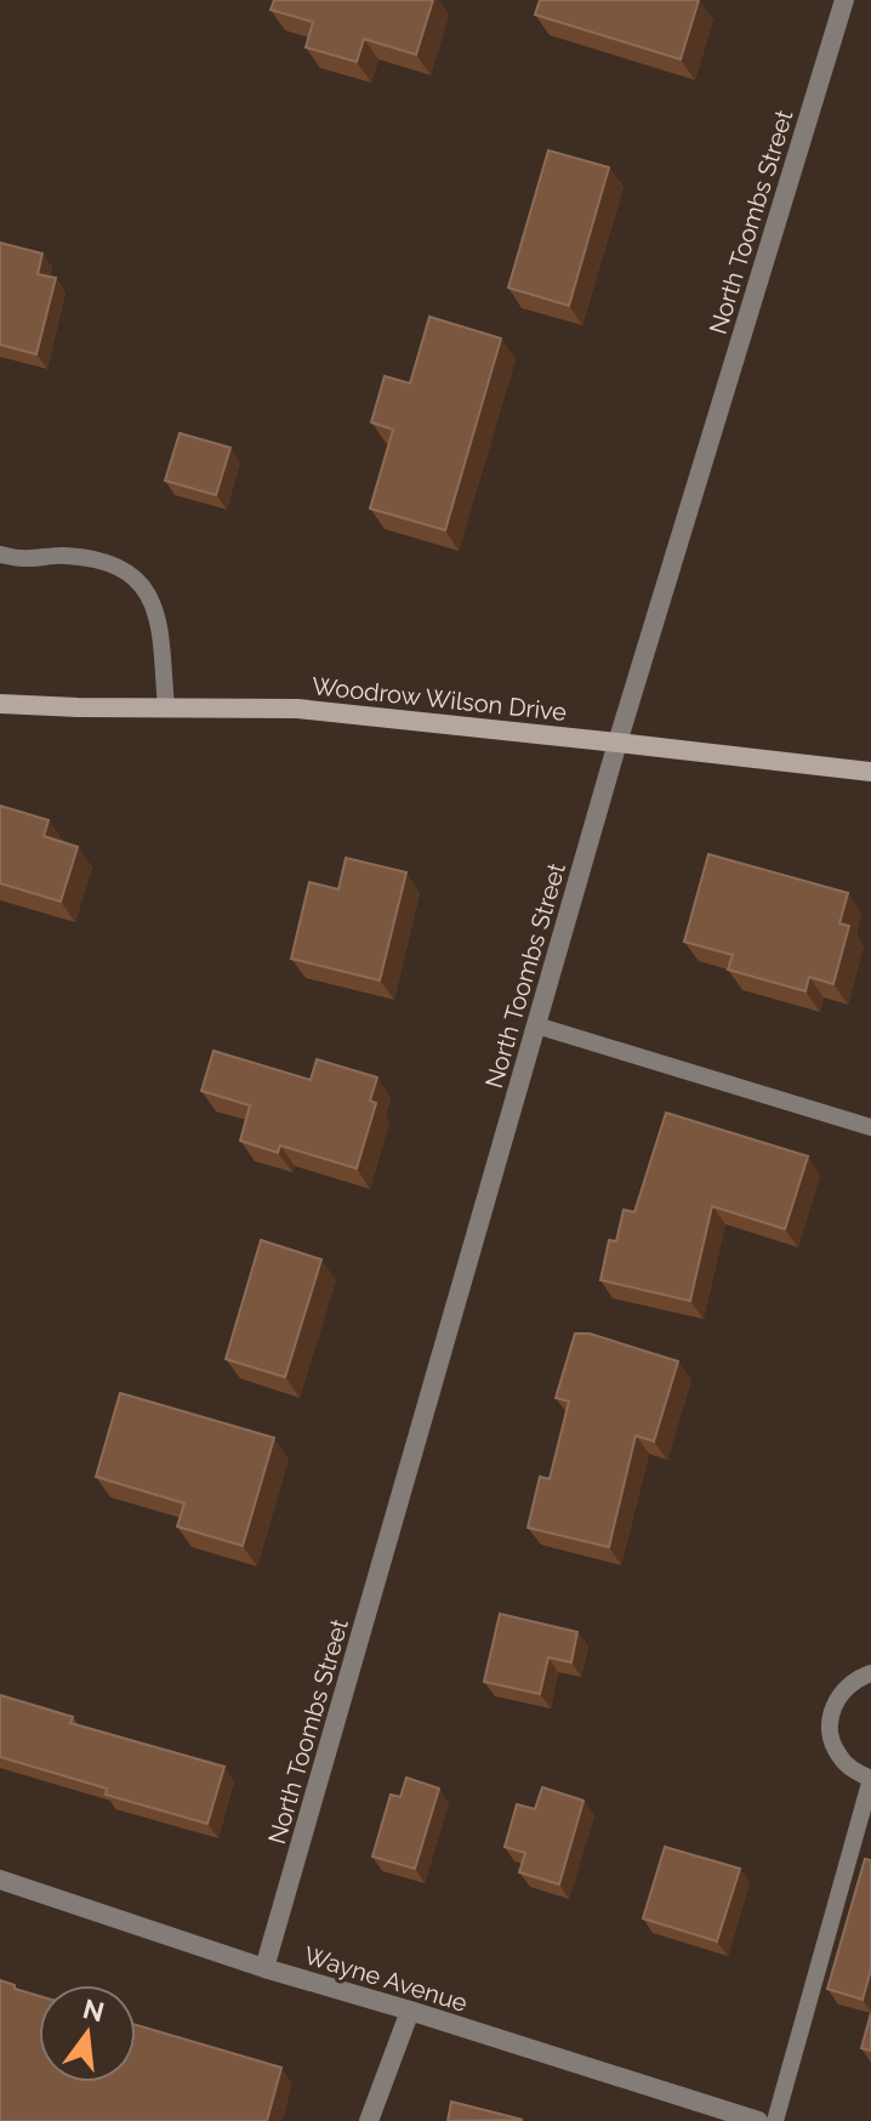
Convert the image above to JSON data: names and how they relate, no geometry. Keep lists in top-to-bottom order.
{
  "streets": {
    "main road": ["Woodrow Wilson Drive"],
    "street": ["North Toombs Street", "Wayne Avenue"]
  },
  "crossings": [
    ["North Toombs Street", "Woodrow Wilson Drive"],
    ["North Toombs Street", "Wayne Avenue"]
  ],
  "north": "top"
}
